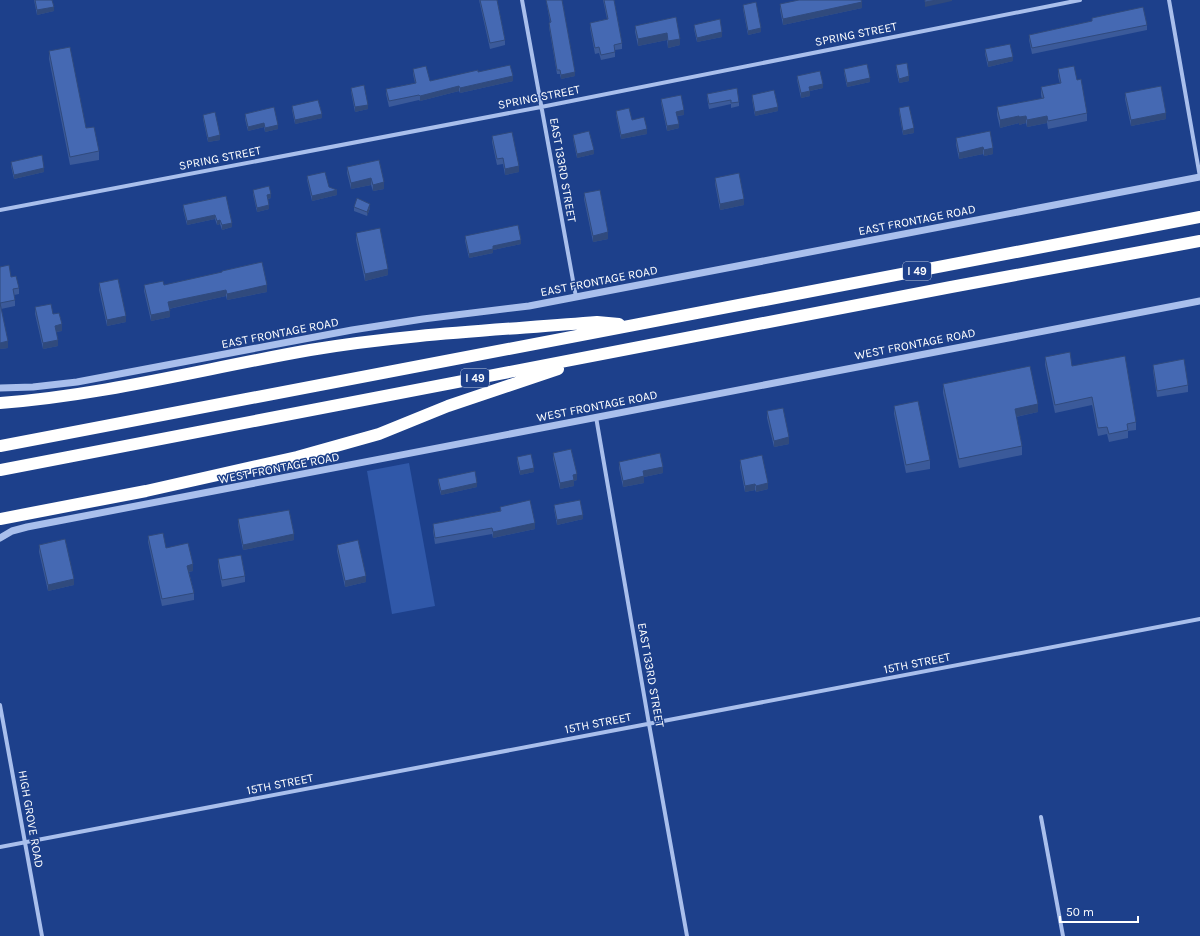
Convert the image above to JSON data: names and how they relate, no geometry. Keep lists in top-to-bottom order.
{
  "streets": {
    "highway": ["I 49"],
    "street": [
      "SPRING STREET",
      "EAST 133RD STREET",
      "EAST FRONTAGE ROAD",
      "WEST FRONTAGE ROAD",
      "15TH STREET",
      "HIGH GROVE ROAD"
    ]
  },
  "crossings": [
    ["SPRING STREET", "EAST 133RD STREET"],
    ["EAST 133RD STREET", "EAST FRONTAGE ROAD"],
    ["EAST 133RD STREET", "WEST FRONTAGE ROAD"],
    ["EAST 133RD STREET", "15TH STREET"],
    ["15TH STREET", "HIGH GROVE ROAD"]
  ],
  "scale_bar": "50 m"
}
